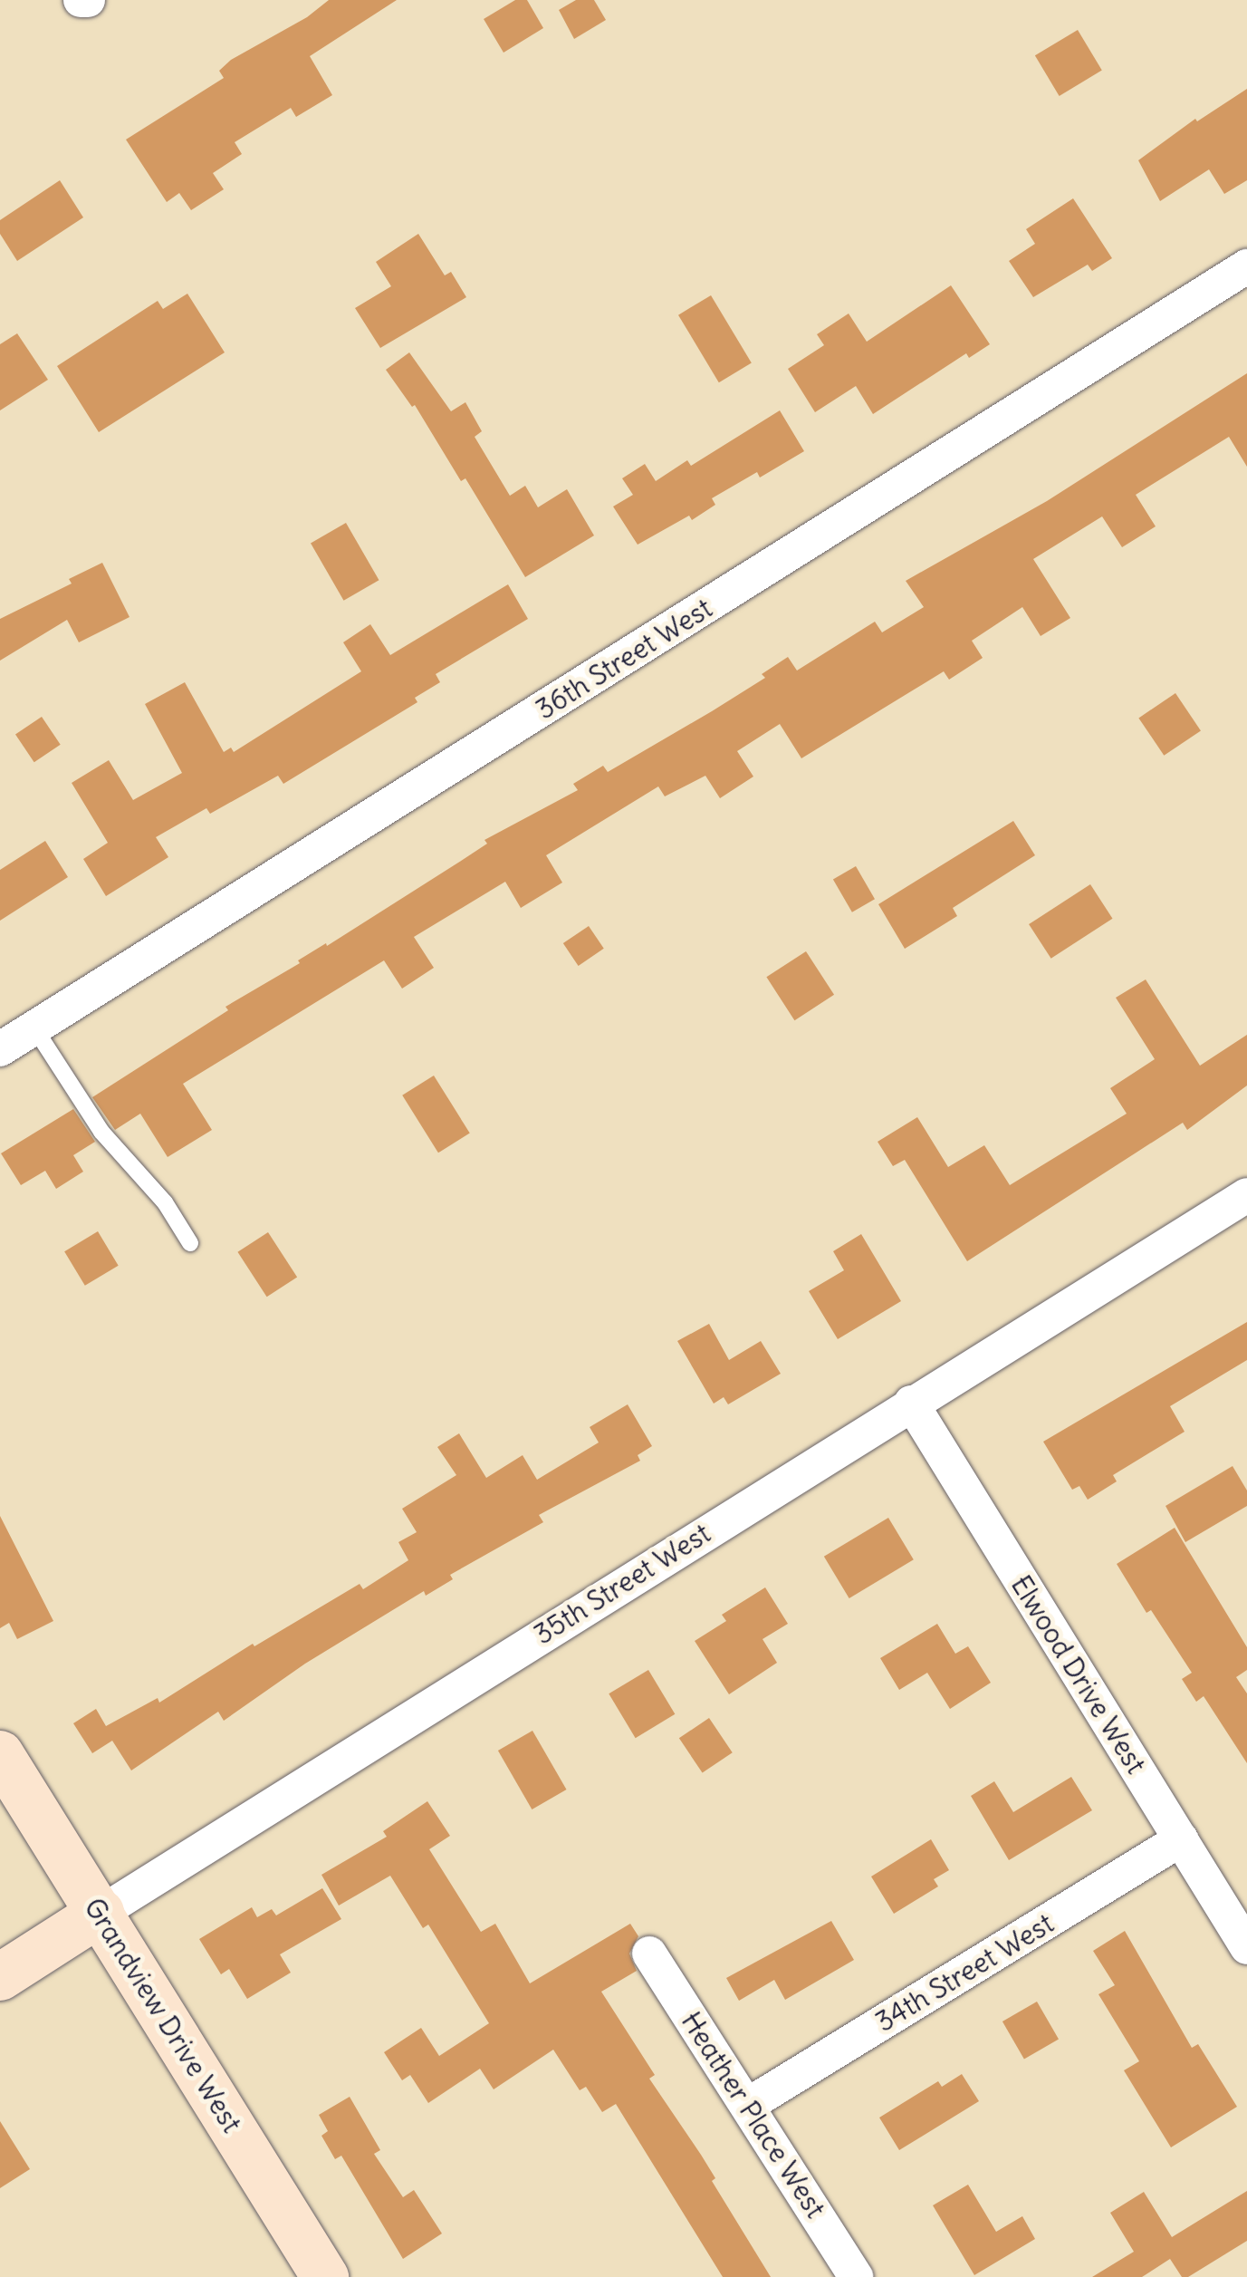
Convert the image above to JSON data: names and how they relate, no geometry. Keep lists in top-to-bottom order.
{
  "streets": {
    "street": [
      "36th Street West",
      "35th Street West",
      "Elwood Drive West",
      "34th Street West",
      "Grandview Drive West",
      "Heather Place West"
    ]
  },
  "crossings": [
    ["35th Street West", "Elwood Drive West"],
    ["35th Street West", "Grandview Drive West"],
    ["Elwood Drive West", "34th Street West"],
    ["34th Street West", "Heather Place West"]
  ]
}
